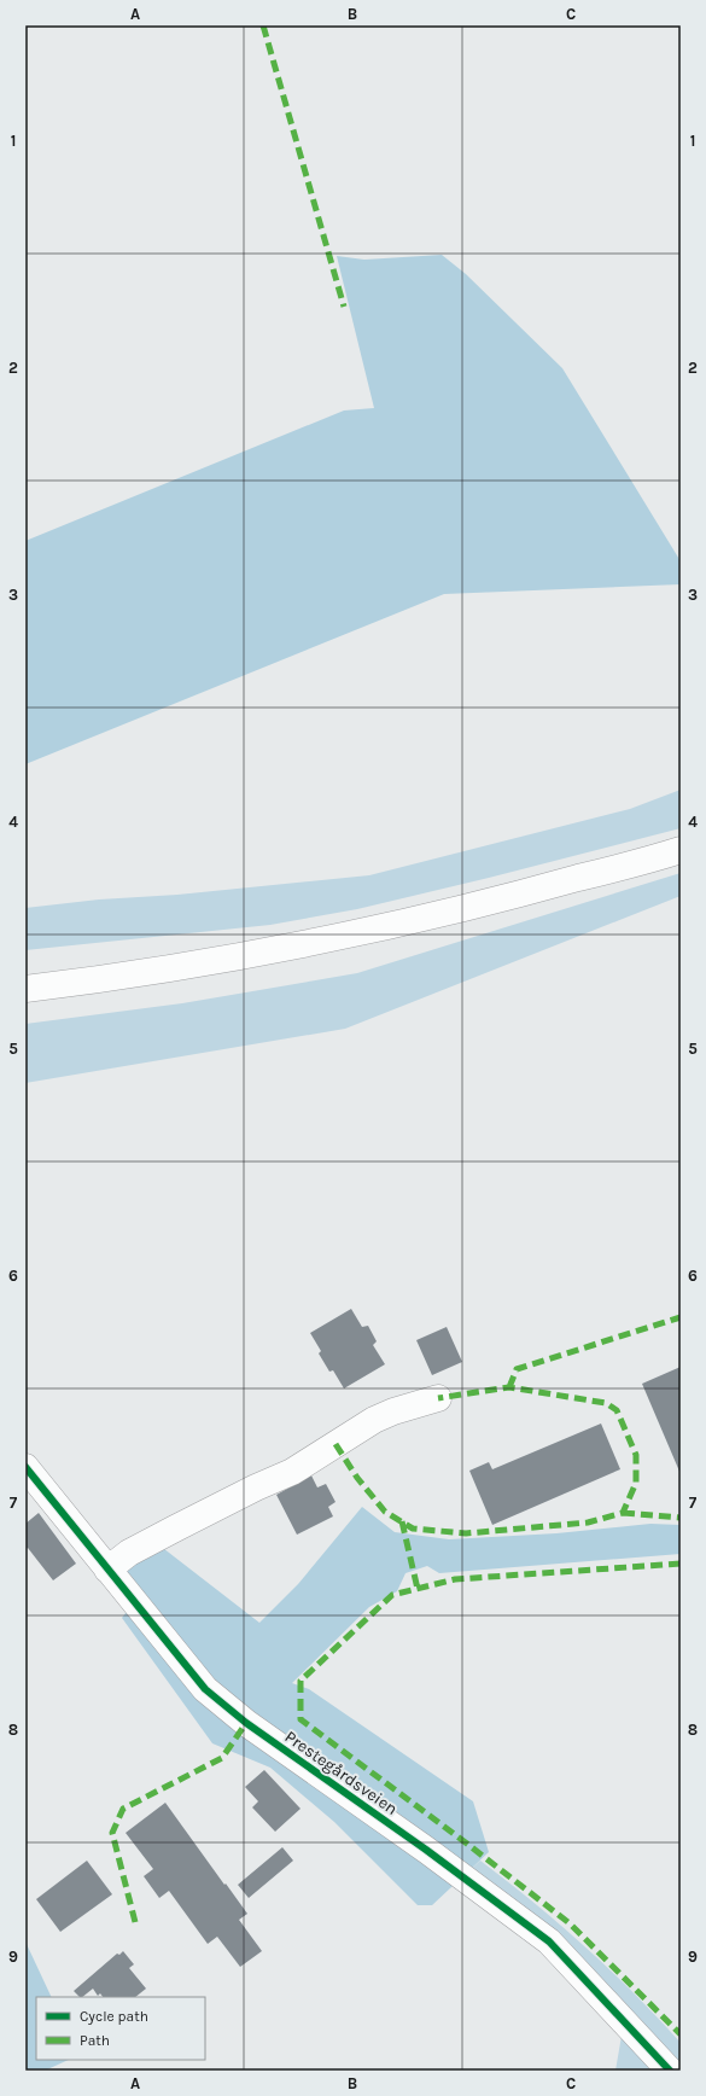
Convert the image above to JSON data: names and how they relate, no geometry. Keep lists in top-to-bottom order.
{
  "streets": {
    "street": ["Prestegårdsveien"]
  },
  "legend": ["Cycle path", "Path"],
  "grid": {
    "columns": ["A", "B", "C"],
    "rows": [
      "1",
      "2",
      "3",
      "4",
      "5",
      "6",
      "7",
      "8",
      "9"
    ]
  }
}
